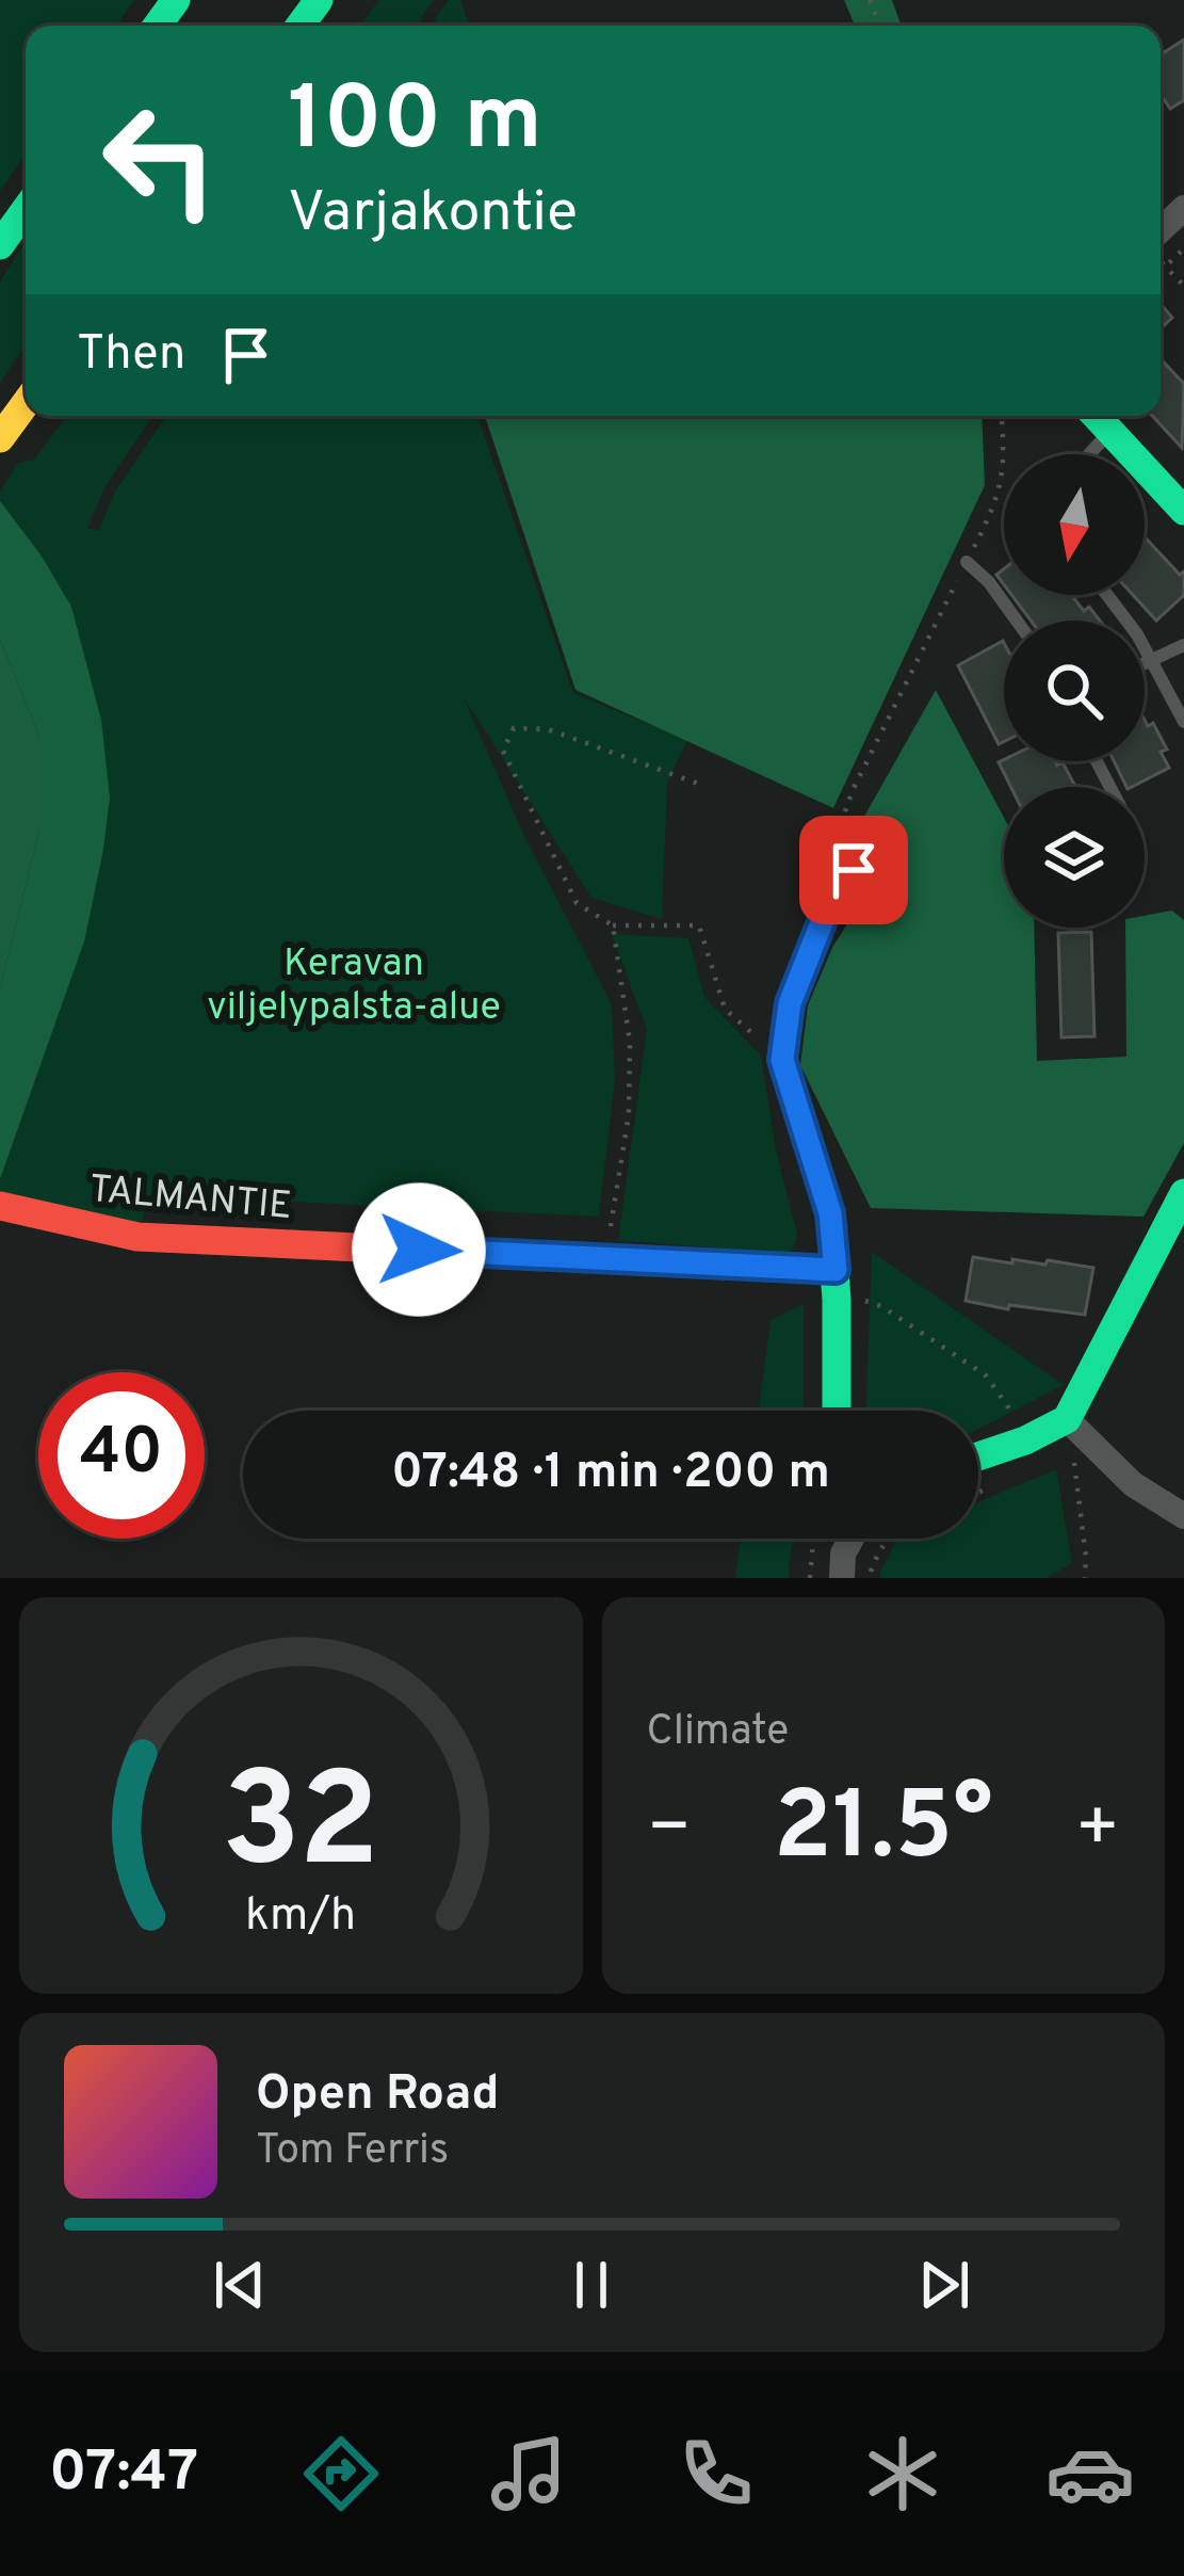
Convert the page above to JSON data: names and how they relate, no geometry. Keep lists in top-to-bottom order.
{
  "streets": {
    "main road": ["TALMANTIE"]
  },
  "parks": ["Keravan viljelypalsta-alue"],
  "north": "bottom",
  "page": {
    "turn": ["100 m", "Varjakontie"],
    "then": "Then",
    "limit": "40",
    "trip": "07:48 · 1 min · 200 m",
    "tile": "Climate",
    "heat": ["−", "21.5°", "+"],
    "song": ["Open Road", "Tom Ferris"],
    "tabs": "07:47",
    "gauge": ["32", "km/h"]
  }
}
